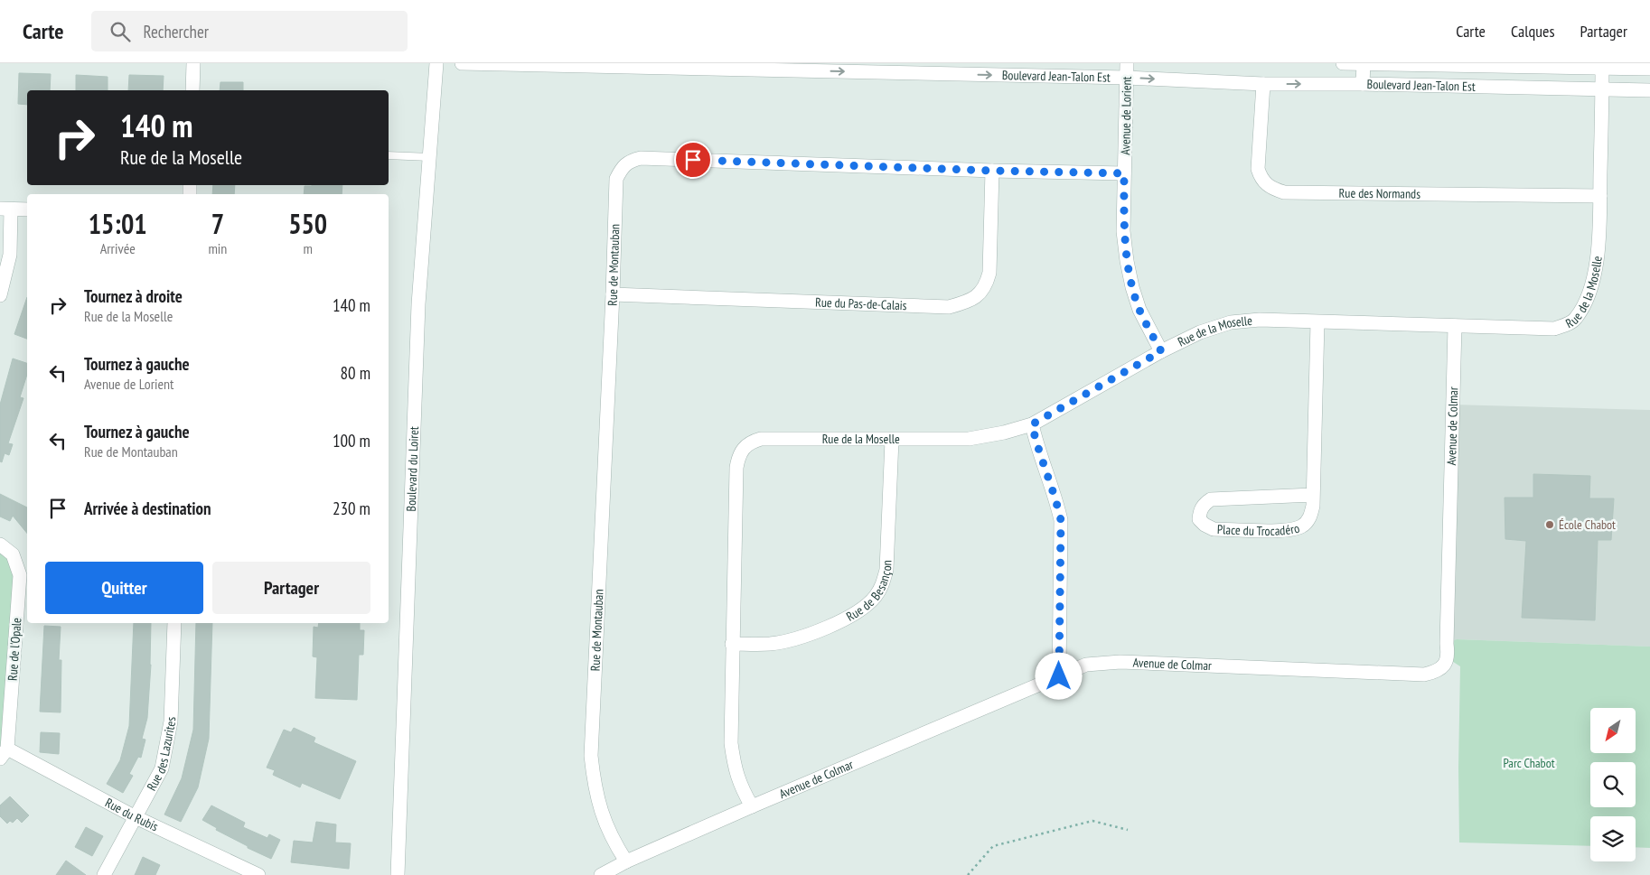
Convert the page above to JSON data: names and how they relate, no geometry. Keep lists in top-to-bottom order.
{
  "streets": {
    "street": [
      "Boulevard Jean-Talon Est",
      "Avenue de Lorient",
      "Rue des Normands",
      "Rue de Montauban",
      "Rue de la Moselle",
      "Rue du Pas-de-Calais",
      "Avenue de Colmar",
      "Boulevard du Loiret",
      "Place du Trocadéro",
      "Rue de Besançon",
      "Rue de l'Opale",
      "Rue des Lazurites",
      "Rue du Rubis"
    ]
  },
  "crossings": [
    ["Boulevard Jean-Talon Est", "Avenue de Lorient"],
    ["Boulevard Jean-Talon Est", "Rue des Normands"],
    ["Boulevard Jean-Talon Est", "Rue de la Moselle"],
    ["Avenue de Lorient", "Rue de Montauban"],
    ["Avenue de Lorient", "Rue de la Moselle"],
    ["Rue des Normands", "Rue de la Moselle"],
    ["Rue de Montauban", "Rue du Pas-de-Calais"],
    ["Rue de Montauban", "Avenue de Colmar"],
    ["Rue de la Moselle", "Avenue de Colmar"],
    ["Rue de la Moselle", "Place du Trocadéro"],
    ["Rue de la Moselle", "Rue de Besançon"],
    ["Rue de l'Opale", "Rue du Rubis"],
    ["Rue des Lazurites", "Rue du Rubis"]
  ],
  "one_way": ["Boulevard Jean-Talon Est"],
  "parks": ["Parc Chabot"],
  "places": ["École Chabot"],
  "north": "bottom left",
  "page": {
    "header": "Carte",
    "search": "Rechercher",
    "nav": ["Carte", "Calques", "Partager"],
    "turn": ["140 m", "Rue de la Moselle"],
    "eta": [
      "15:01",
      "Arrivée",
      "7",
      "min",
      "550",
      "m"
    ],
    "list": [
      {
        "name": "Tournez à droite",
        "note": "Rue de la Moselle",
        "value": "140 m"
      },
      {
        "name": "Tournez à gauche",
        "note": "Avenue de Lorient",
        "value": "80 m"
      },
      {
        "name": "Tournez à gauche",
        "note": "Rue de Montauban",
        "value": "100 m"
      },
      {
        "name": "Arrivée à destination",
        "value": "230 m"
      }
    ],
    "buttons": ["Quitter", "Partager"]
  }
}
